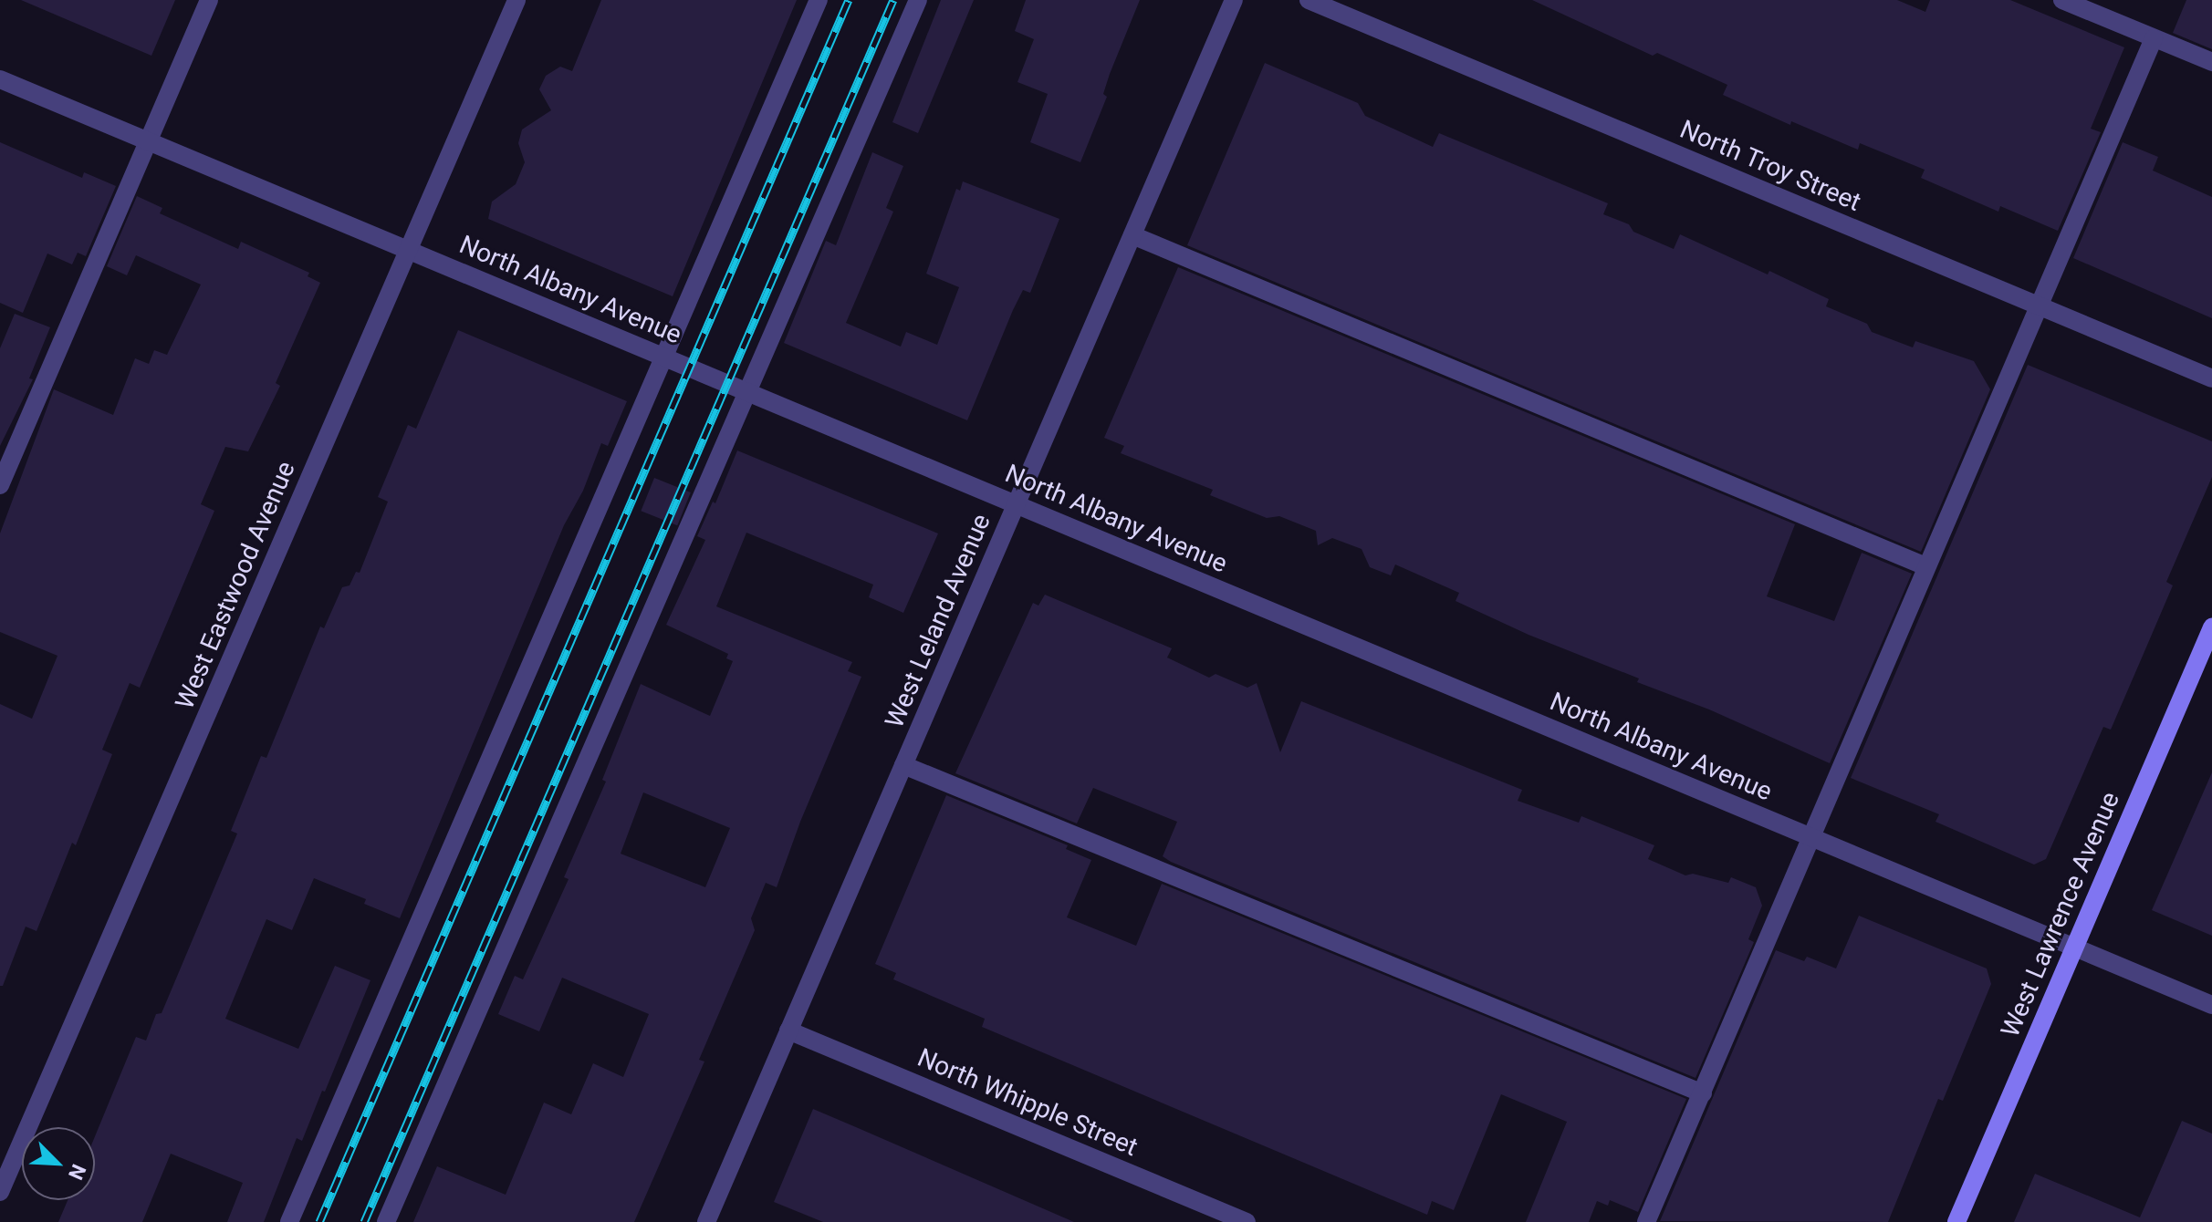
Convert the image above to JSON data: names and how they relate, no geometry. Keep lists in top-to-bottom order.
{
  "streets": {
    "main road": ["West Lawrence Avenue"],
    "street": [
      "North Troy Street",
      "North Albany Avenue",
      "West Eastwood Avenue",
      "West Leland Avenue",
      "North Whipple Street"
    ]
  },
  "crossings": [
    ["North Albany Avenue", "West Eastwood Avenue"],
    ["North Albany Avenue", "West Leland Avenue"],
    ["North Albany Avenue", "West Lawrence Avenue"],
    ["West Leland Avenue", "North Whipple Street"]
  ],
  "north": "bottom right"
}
